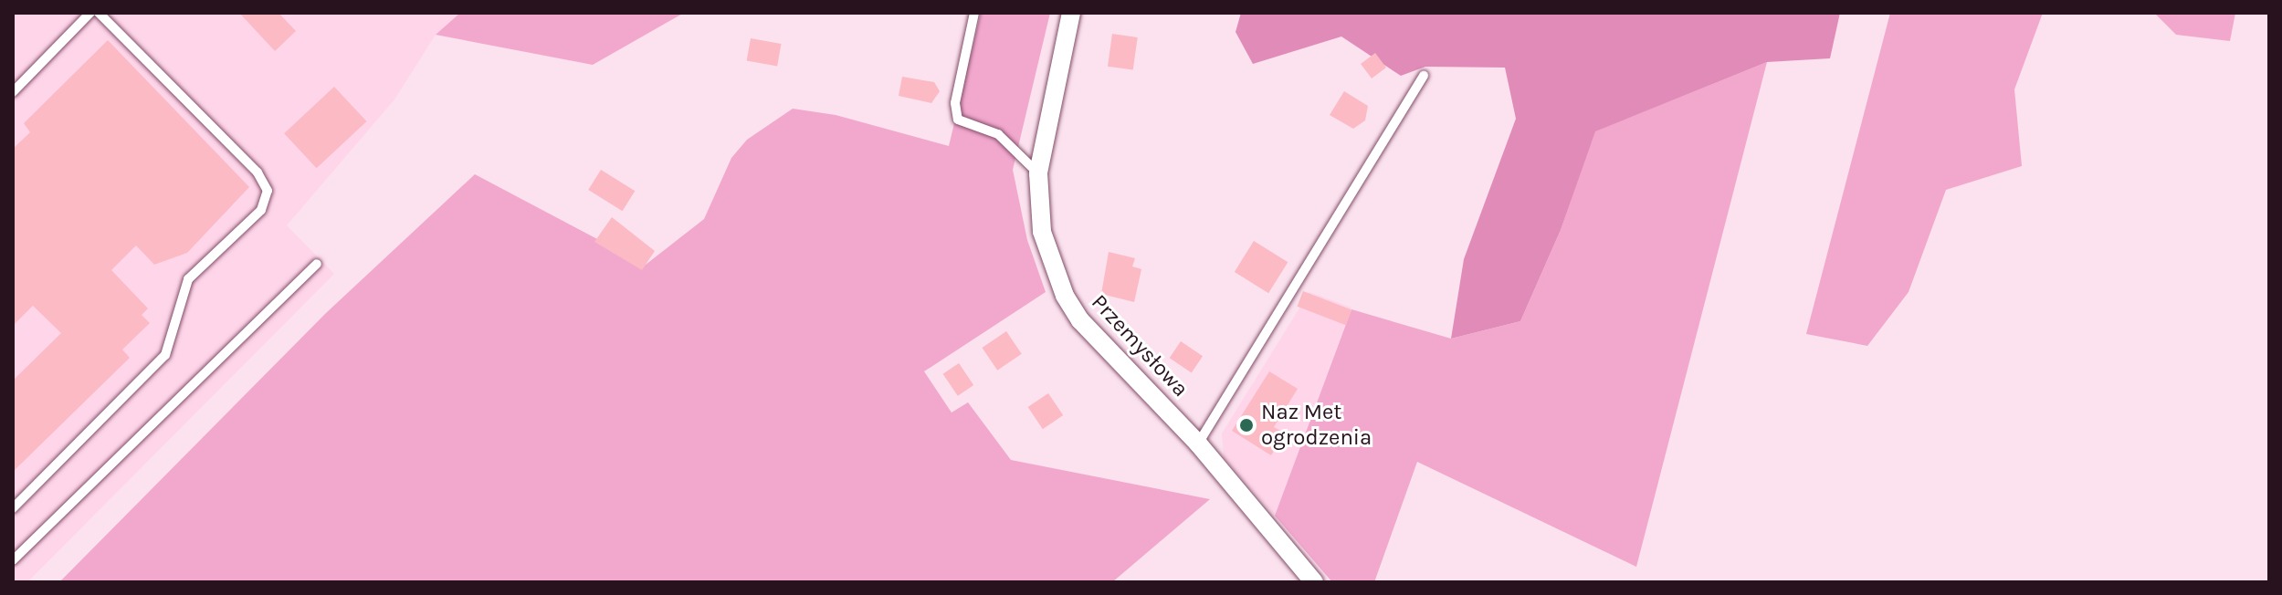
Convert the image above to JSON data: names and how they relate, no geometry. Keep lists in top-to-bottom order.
{
  "streets": {
    "street": ["Przemysłowa"]
  },
  "places": ["Naz Met ogrodzenia"]
}
